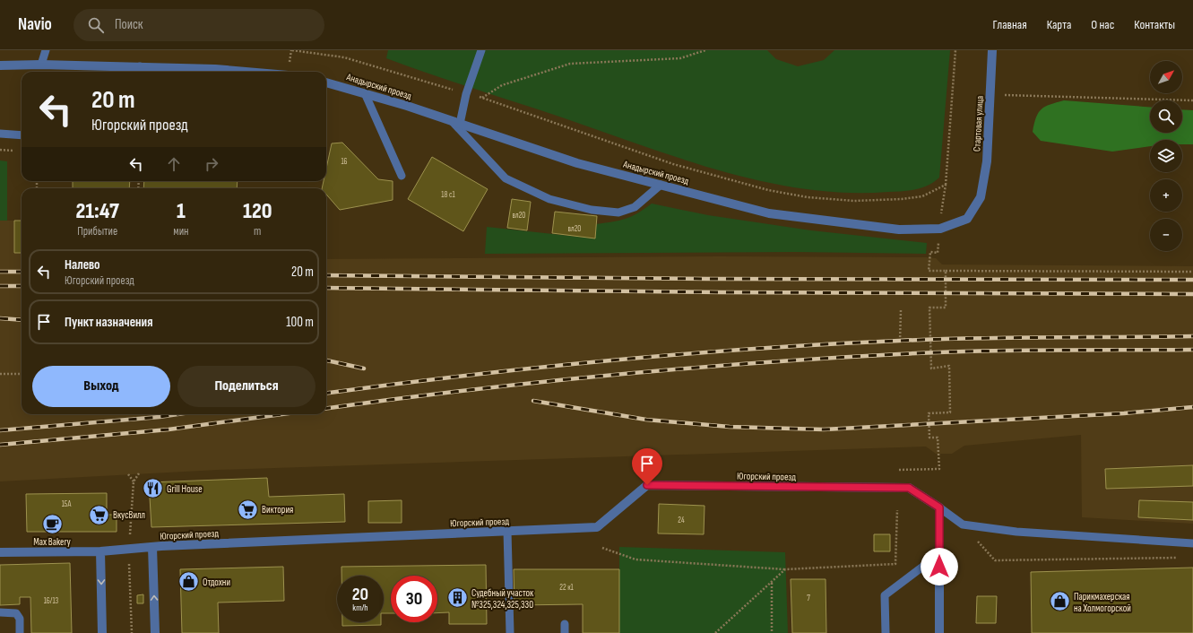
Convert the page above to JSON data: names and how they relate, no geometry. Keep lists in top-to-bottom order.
{
  "streets": {
    "street": ["Анадырский проезд", "Стартовая улица", "Югорский проезд"]
  },
  "crossings": [
    ["Анадырский проезд", "Стартовая улица"]
  ],
  "places": {
    "restaurant": ["Grill House"],
    "supermarket": ["Виктория", "ВкусВилл"],
    "cafe": ["Max Bakery"],
    "shop": ["Отдохни", "Парикмахерская на Холмогорской"],
    "building": ["Судебный участок №325,324,325,330"]
  },
  "house_numbers": [
    "16",
    "18 с1",
    "вл20",
    "вл20",
    "15А",
    "24",
    "22 к1",
    "7",
    "16/13"
  ],
  "north": "top right",
  "page": {
    "header": "Navio",
    "search": "Поиск",
    "nav": [
      "Главная",
      "Карта",
      "О нас",
      "Контакты"
    ],
    "map_buttons": ["+", "−"],
    "turn": ["20 m", "Югорский проезд"],
    "eta": [
      "21:47",
      "Прибытие",
      "1",
      "мин",
      "120",
      "m"
    ],
    "list": [
      {
        "name": "Налево",
        "note": "Югорский проезд",
        "value": "20 m"
      },
      {
        "name": "Пункт назначения",
        "value": "100 m"
      }
    ],
    "buttons": ["Выход", "Поделиться"],
    "speed": "20 km/h",
    "limit": "30"
  }
}
